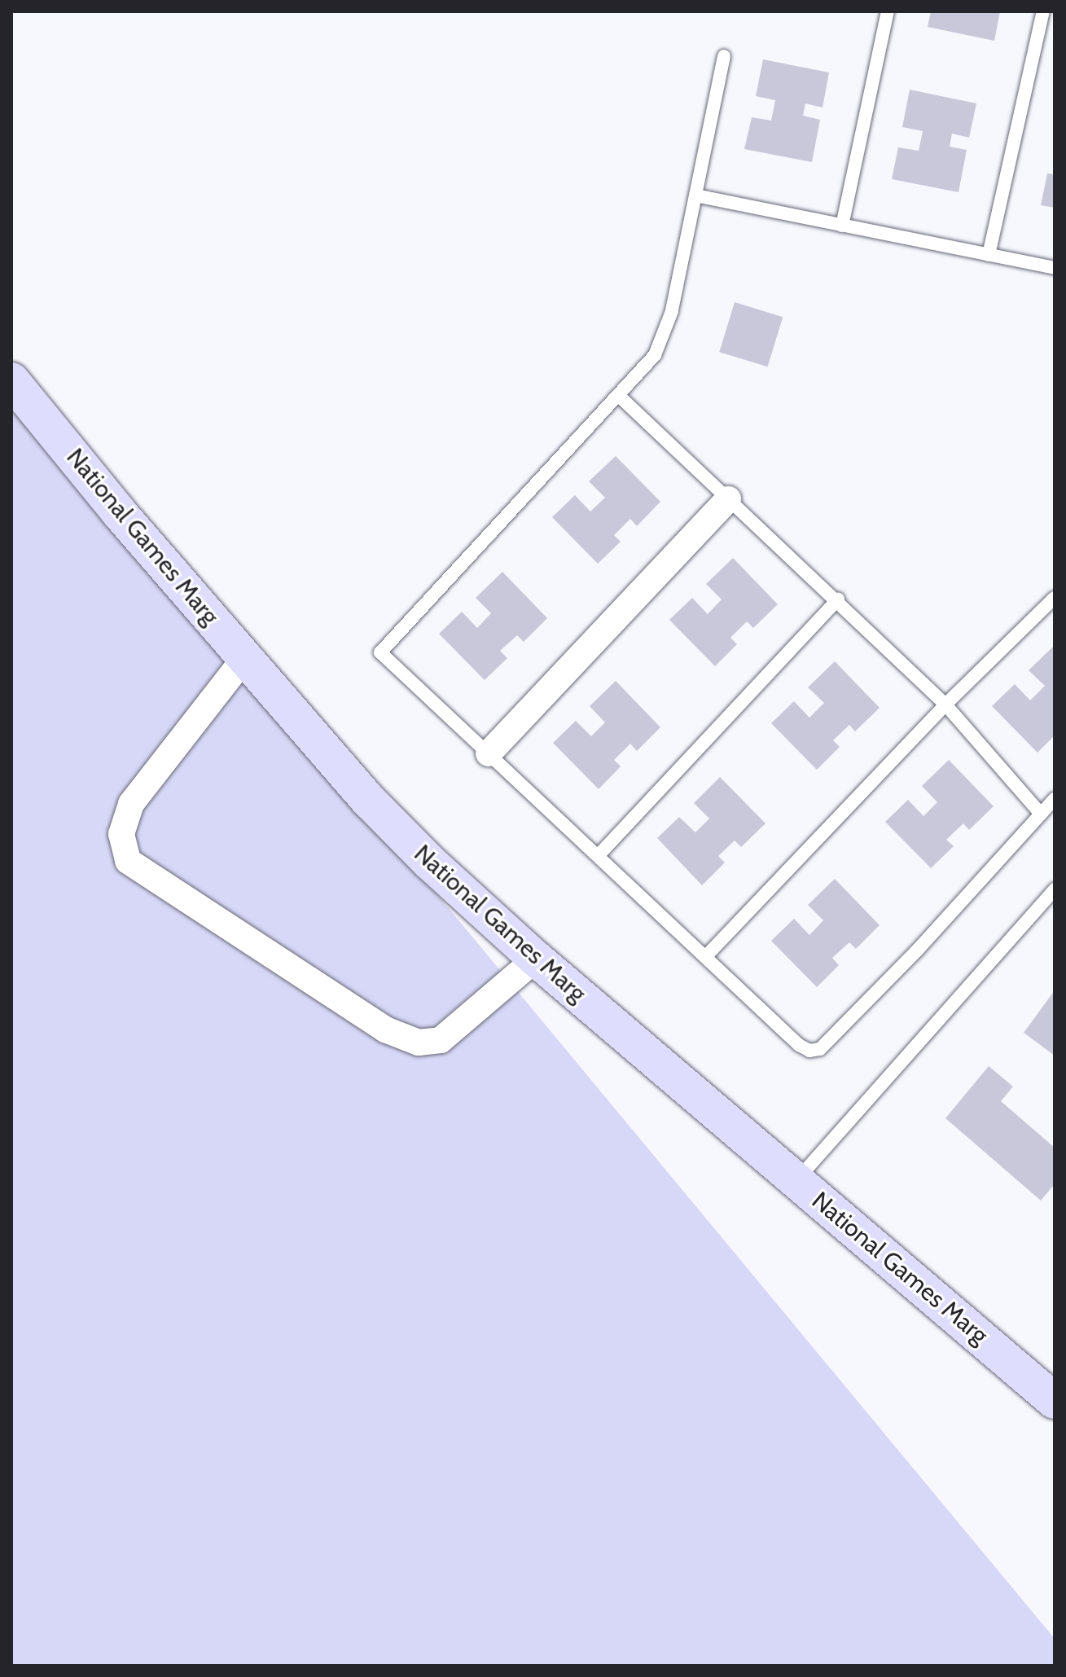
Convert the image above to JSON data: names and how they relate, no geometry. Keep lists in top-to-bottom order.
{
  "streets": {
    "main road": ["National Games Marg"]
  }
}
